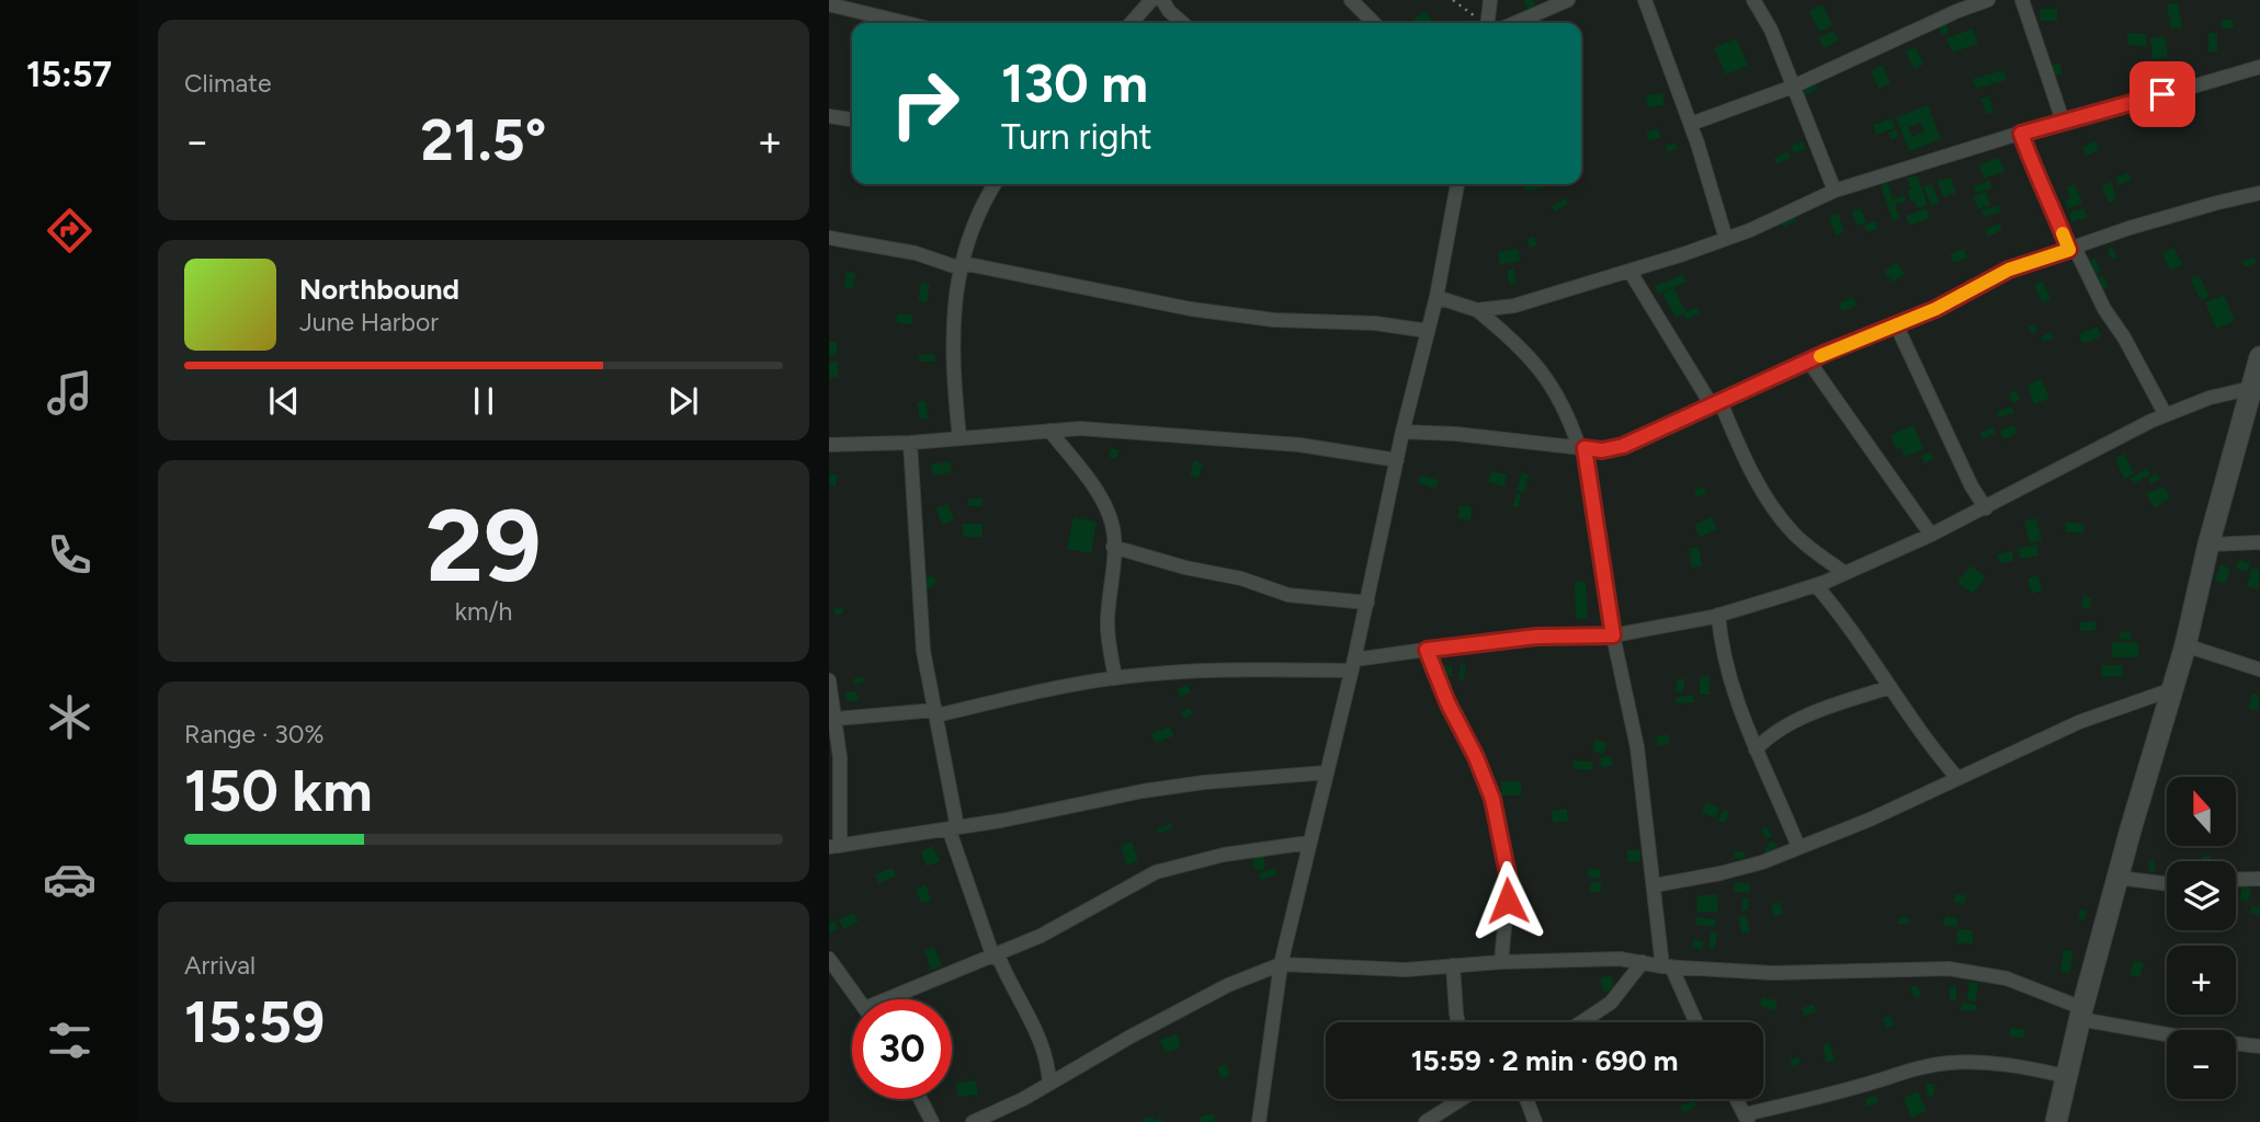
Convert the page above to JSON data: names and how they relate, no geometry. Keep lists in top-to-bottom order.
{
  "north": "top",
  "page": {
    "tabs": "15:57",
    "tile": [
      "Climate",
      ["29", "km/h"],
      ["Range · 30%", "150 km"],
      ["Arrival", "15:59"]
    ],
    "turn": ["130 m", "Turn right"],
    "heat": ["−", "21.5°", "+"],
    "song": ["Northbound", "June Harbor"],
    "map_buttons": ["+", "−"],
    "limit": "30",
    "trip": "15:59 · 2 min · 690 m"
  }
}
